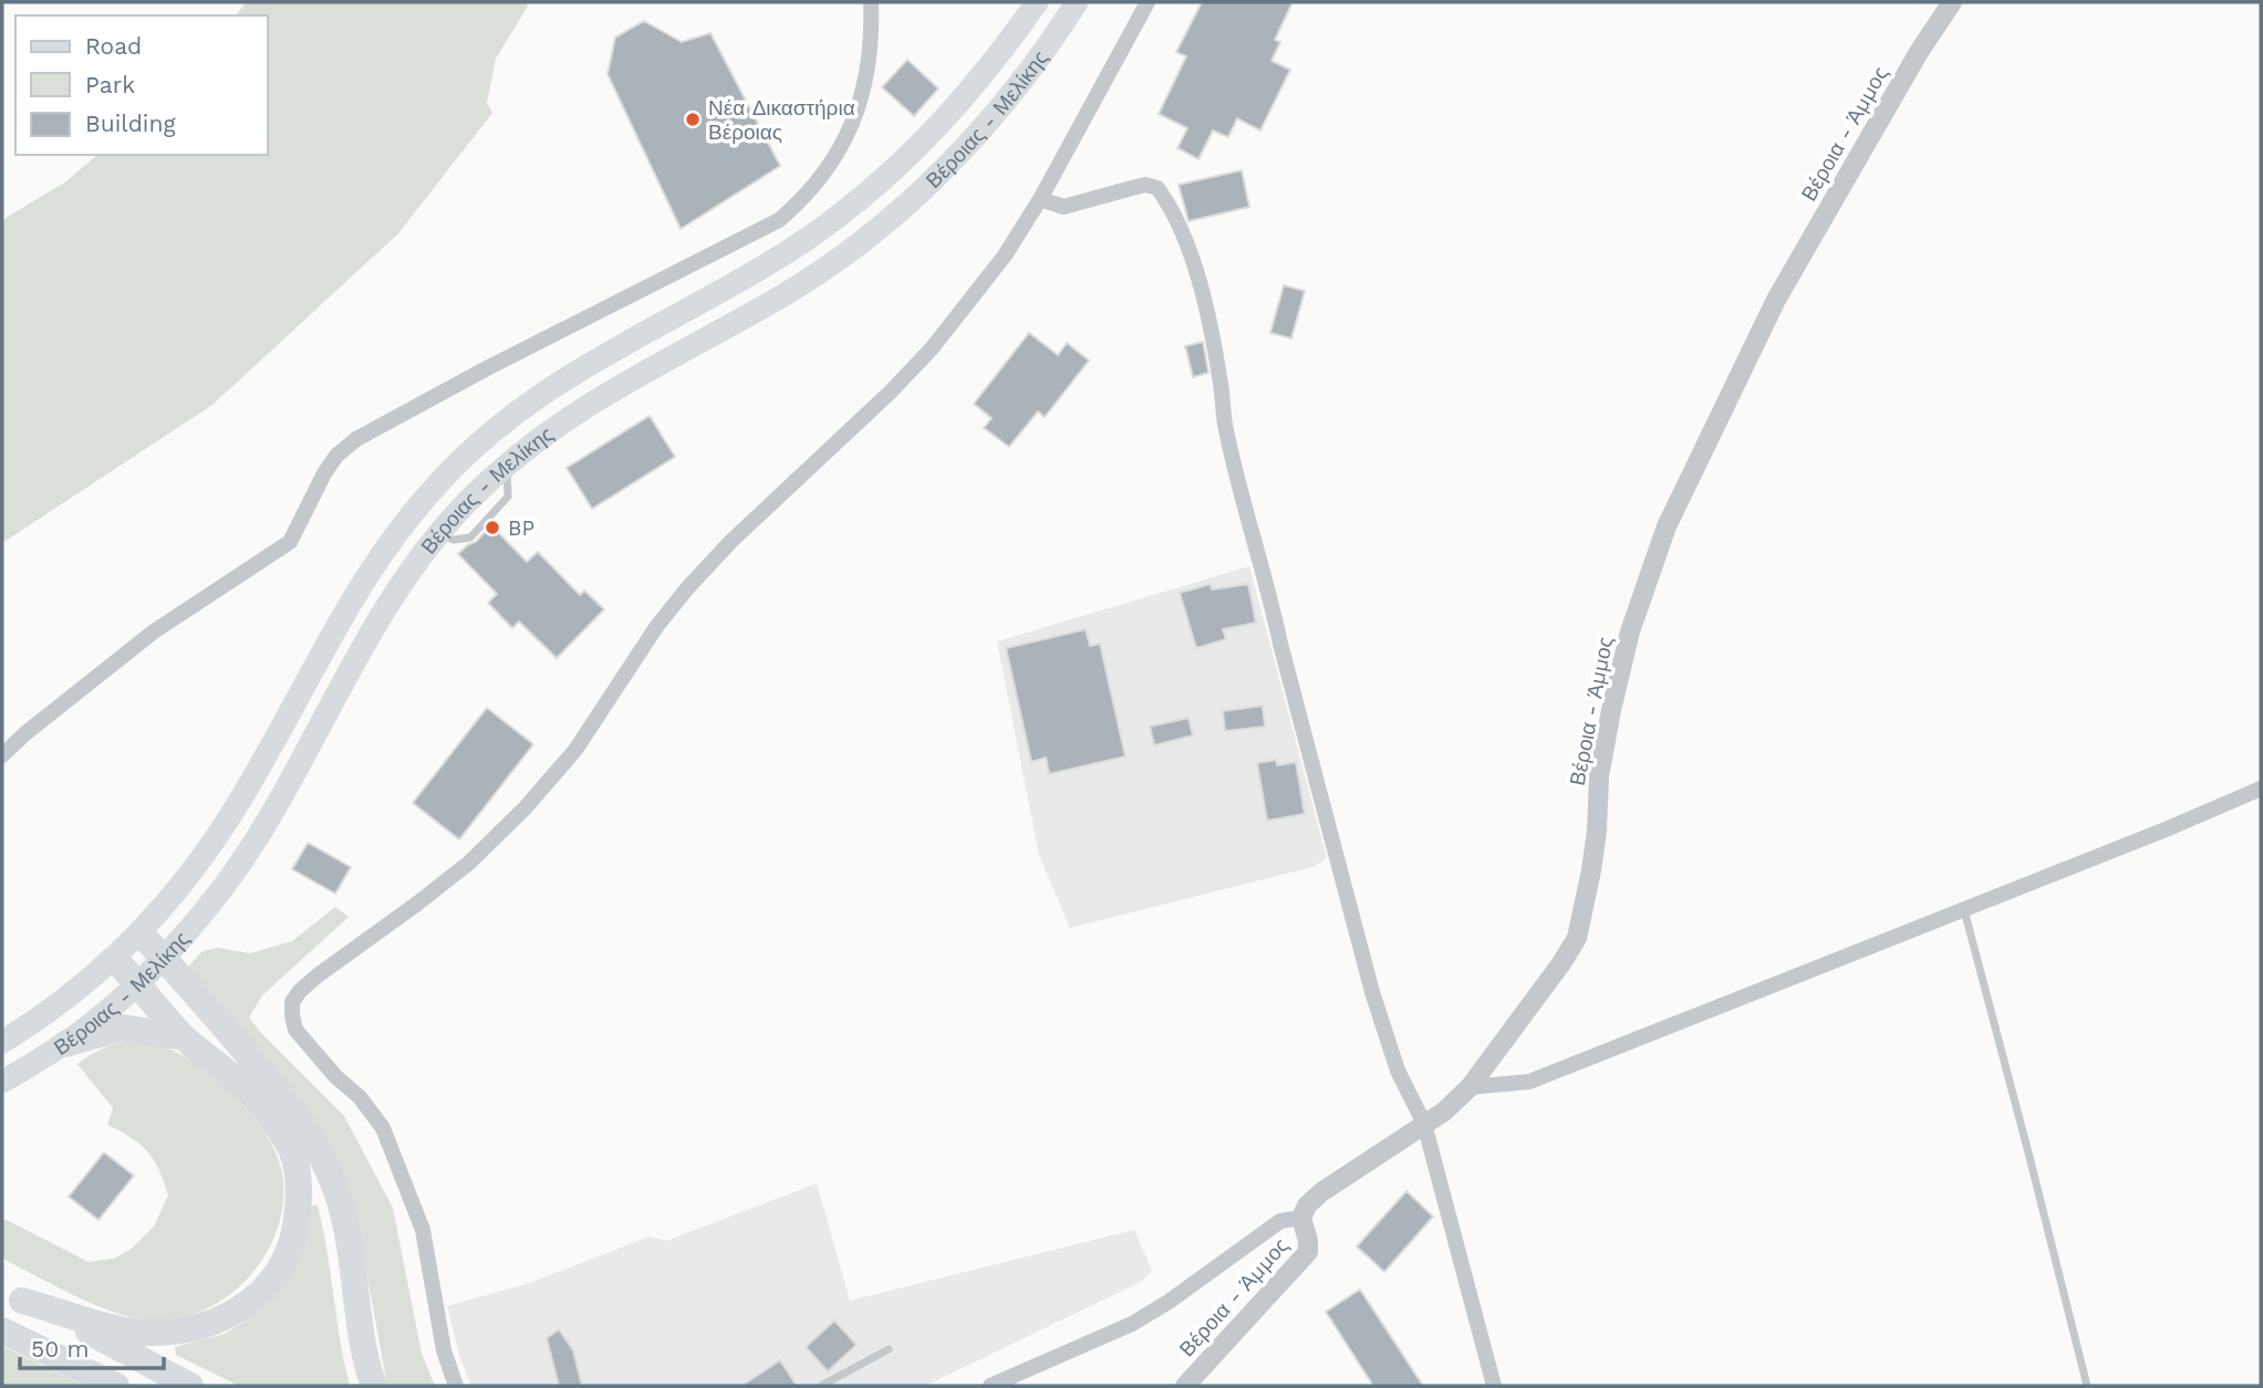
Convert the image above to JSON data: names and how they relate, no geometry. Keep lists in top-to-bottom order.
{
  "streets": {
    "main road": ["Βέροιας - Μελίκης"],
    "street": ["Βέροια - Άμμος"]
  },
  "places": ["Νέα Δικαστήρια Βέροιας", "BP"],
  "legend": ["Road", "Park", "Building"],
  "scale_bar": "50 m"
}
